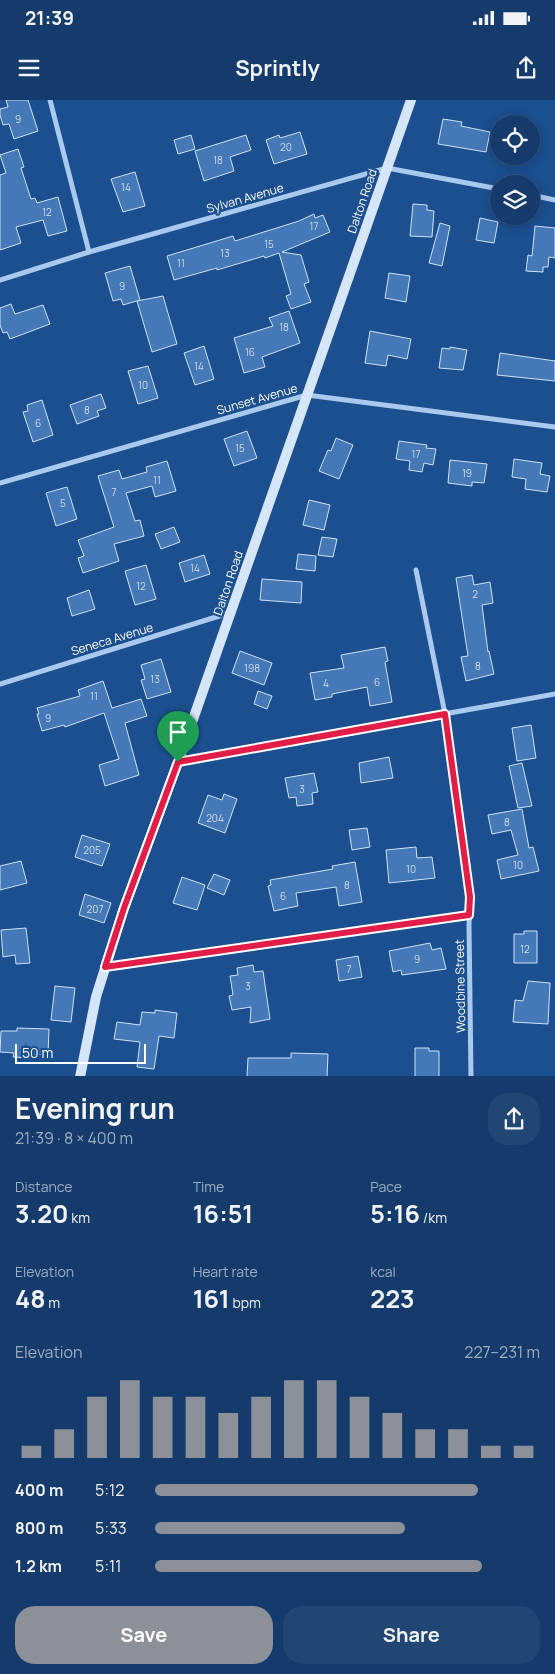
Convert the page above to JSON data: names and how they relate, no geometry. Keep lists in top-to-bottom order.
{
  "streets": {
    "street": [
      "Sylvan Avenue",
      "Dalton Road",
      "Sunset Avenue",
      "Seneca Avenue",
      "Woodbine Street"
    ]
  },
  "crossings": [
    ["Sylvan Avenue", "Dalton Road"],
    ["Dalton Road", "Sunset Avenue"],
    ["Dalton Road", "Seneca Avenue"]
  ],
  "house_numbers": [
    "9",
    "20",
    "18",
    "14",
    "12",
    "17",
    "15",
    "13",
    "11",
    "9",
    "18",
    "16",
    "14",
    "10",
    "8",
    "6",
    "15",
    "17",
    "19",
    "11",
    "7",
    "5",
    "14",
    "12",
    "2",
    "8",
    "198",
    "13",
    "6",
    "4",
    "11",
    "9",
    "3",
    "204",
    "8",
    "205",
    "10",
    "10",
    "8",
    "6",
    "207",
    "12",
    "9",
    "7",
    "3"
  ],
  "scale_bar": "50 m",
  "page": {
    "status": "21:39",
    "header": "Sprintly",
    "scale": "50 m",
    "heading": ["Evening run", "21:39 · 8 × 400 m"],
    "stats": [
      ["Distance", "3.20 km"],
      ["Time", "16:51"],
      ["Pace", "5:16 /km"],
      ["Elevation", "48 m"],
      ["Heart rate", "161 bpm"],
      ["kcal", "223"]
    ],
    "chart": ["Elevation", "227–231 m"],
    "list": [
      {
        "name": "400 m",
        "note": "5:12"
      },
      {
        "name": "800 m",
        "note": "5:33"
      },
      {
        "name": "1.2 km",
        "note": "5:11"
      }
    ],
    "buttons": ["Save", "Share"]
  }
}
